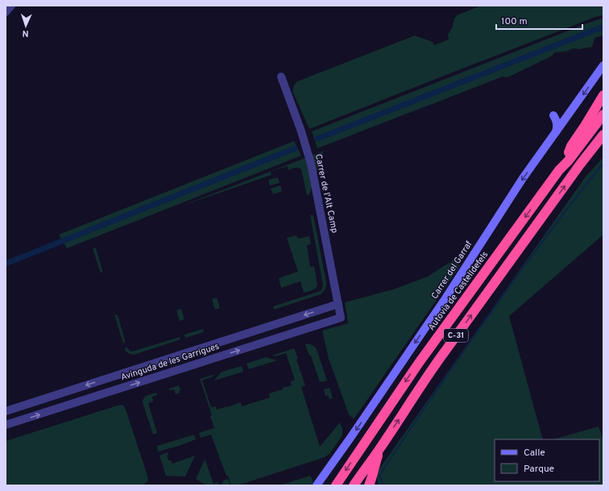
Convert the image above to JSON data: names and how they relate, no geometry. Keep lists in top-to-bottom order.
{
  "streets": {
    "highway": ["Autovia de Castelldefels", "C-31"],
    "main road": ["Carrer del Garraf"],
    "street": ["Carrer de l'Alt Camp", "Avinguda de les Garrigues"]
  },
  "crossings": [
    ["Carrer de l'Alt Camp", "Avinguda de les Garrigues"]
  ],
  "one_way": ["Carrer del Garraf"],
  "legend": ["Calle", "Parque"],
  "scale_bar": "100 m",
  "north": "bottom"
}
